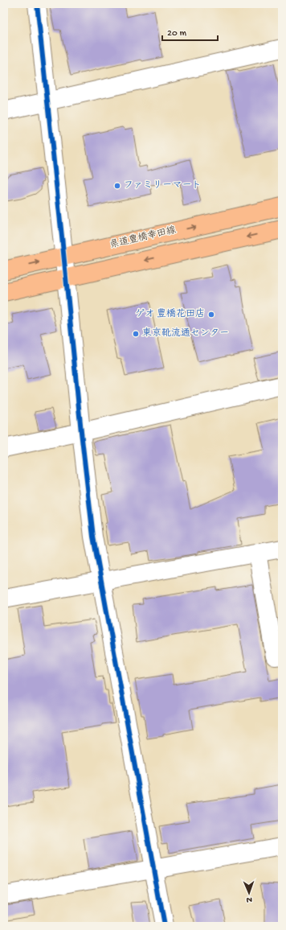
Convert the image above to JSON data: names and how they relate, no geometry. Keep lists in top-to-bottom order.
{
  "streets": {
    "main road": ["県道豊橋幸田線"]
  },
  "places": ["ファミリーマート", "ゲオ 豊橋花田店", "東京靴流通センター"],
  "scale_bar": "20 m",
  "north": "bottom"
}
